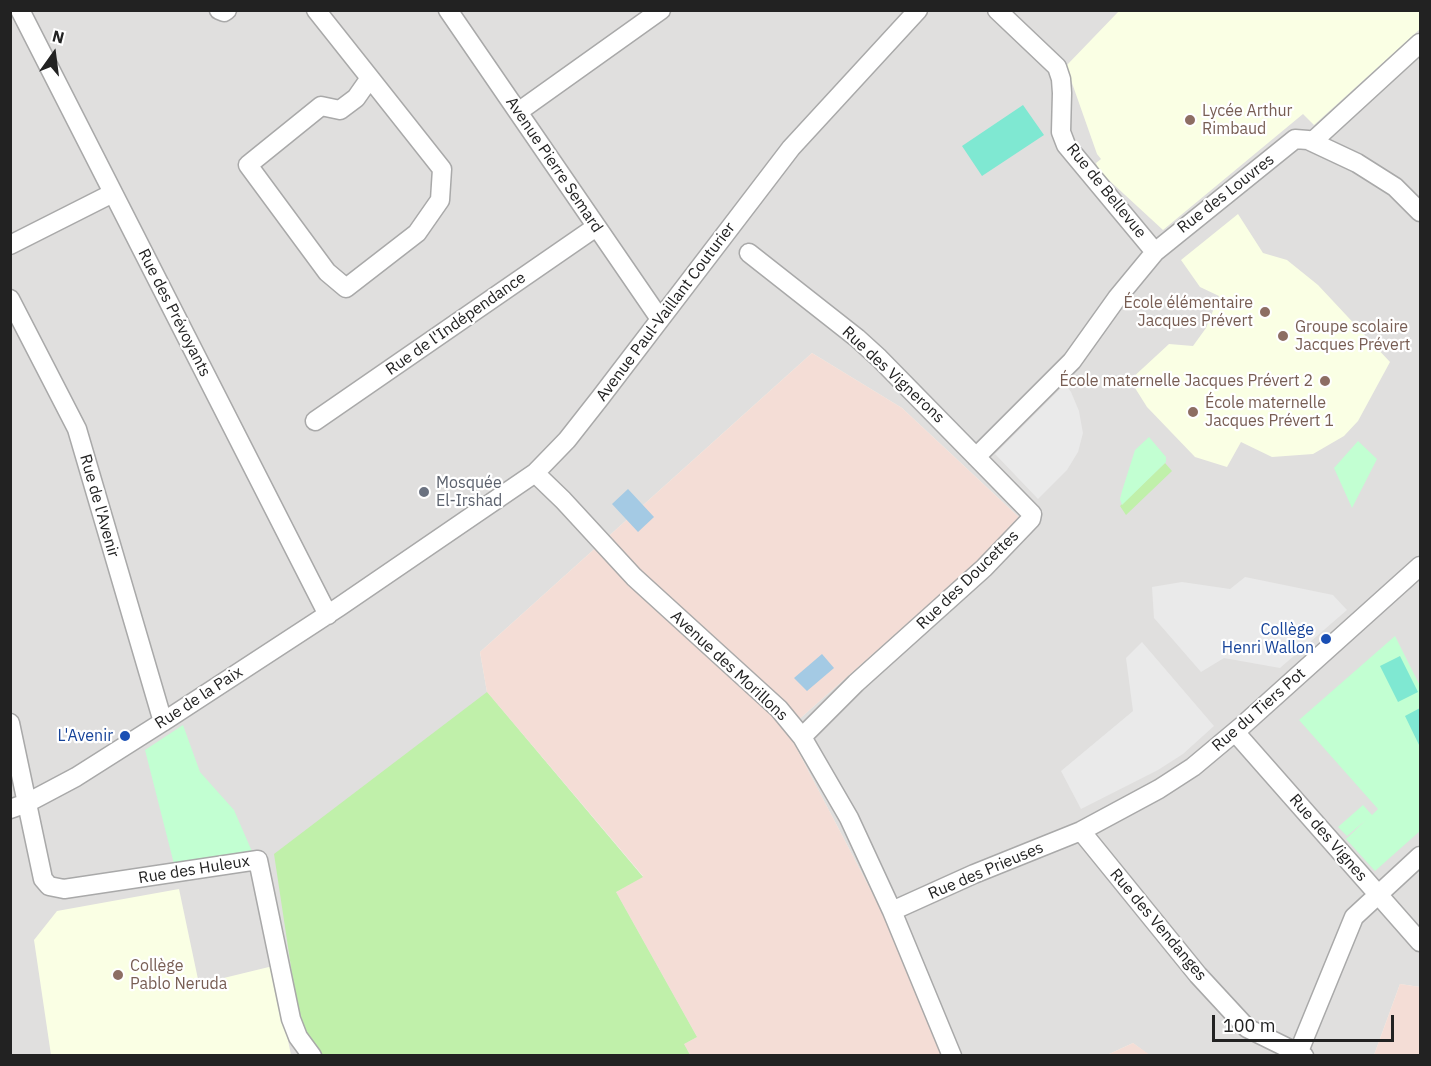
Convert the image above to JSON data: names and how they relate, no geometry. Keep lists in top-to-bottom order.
{
  "streets": {
    "street": [
      "Avenue Pierre Semard",
      "Rue de Bellevue",
      "Rue des Louvres",
      "Avenue Paul-Vaillant Couturier",
      "Rue des Prévoyants",
      "Rue de l'Indépendance",
      "Rue des Vignerons",
      "Rue de l'Avenir",
      "Rue des Doucettes",
      "Avenue des Morillons",
      "Rue de la Paix",
      "Rue du Tiers Pot",
      "Rue des Vignes",
      "Rue des Huleux",
      "Rue des Prieuses",
      "Rue des Vendanges"
    ]
  },
  "crossings": [
    ["Avenue Pierre Semard", "Avenue Paul-Vaillant Couturier"],
    ["Avenue Pierre Semard", "Rue de l'Indépendance"],
    ["Rue de Bellevue", "Rue des Louvres"],
    ["Avenue Paul-Vaillant Couturier", "Avenue des Morillons"],
    ["Avenue Paul-Vaillant Couturier", "Rue de la Paix"],
    ["Rue des Prévoyants", "Rue de la Paix"],
    ["Rue des Vignerons", "Rue des Doucettes"],
    ["Rue de l'Avenir", "Rue de la Paix"],
    ["Rue des Doucettes", "Avenue des Morillons"],
    ["Avenue des Morillons", "Rue des Prieuses"],
    ["Rue de la Paix", "Rue des Huleux"],
    ["Rue du Tiers Pot", "Rue des Vignes"],
    ["Rue du Tiers Pot", "Rue des Prieuses"],
    ["Rue du Tiers Pot", "Rue des Vendanges"],
    ["Rue des Prieuses", "Rue des Vendanges"]
  ],
  "places": [
    "Lycée Arthur Rimbaud",
    "École élémentaire Jacques Prévert",
    "Groupe scolaire Jacques Prévert",
    "École maternelle Jacques Prévert 2",
    "École maternelle Jacques Prévert 1",
    "Mosquée El-Irshad",
    "Collège Henri Wallon",
    "L'Avenir",
    "Collège Pablo Neruda"
  ],
  "scale_bar": "100 m",
  "north": "top"
}
